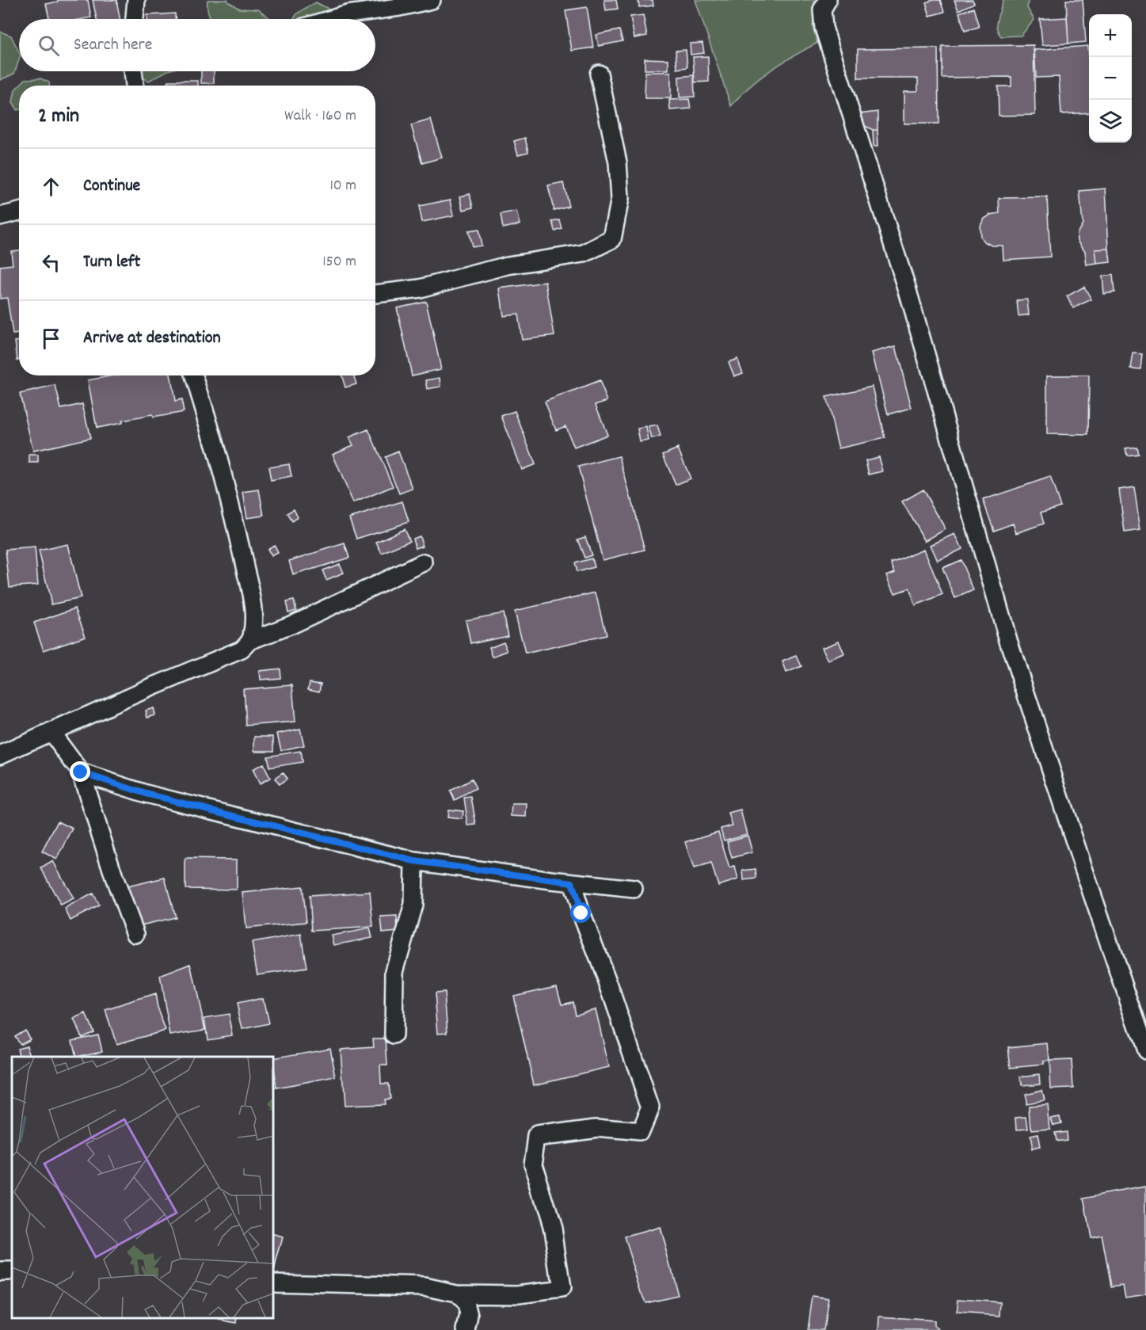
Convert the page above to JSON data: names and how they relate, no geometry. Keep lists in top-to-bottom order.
{
  "page": {
    "map_buttons": ["+", "−"],
    "search": "Search here",
    "heading": ["2 min", "Walk · 160 m"],
    "list": [
      ["Continue", "10 m"],
      ["Turn left", "150 m"],
      "Arrive at destination"
    ]
  }
}
